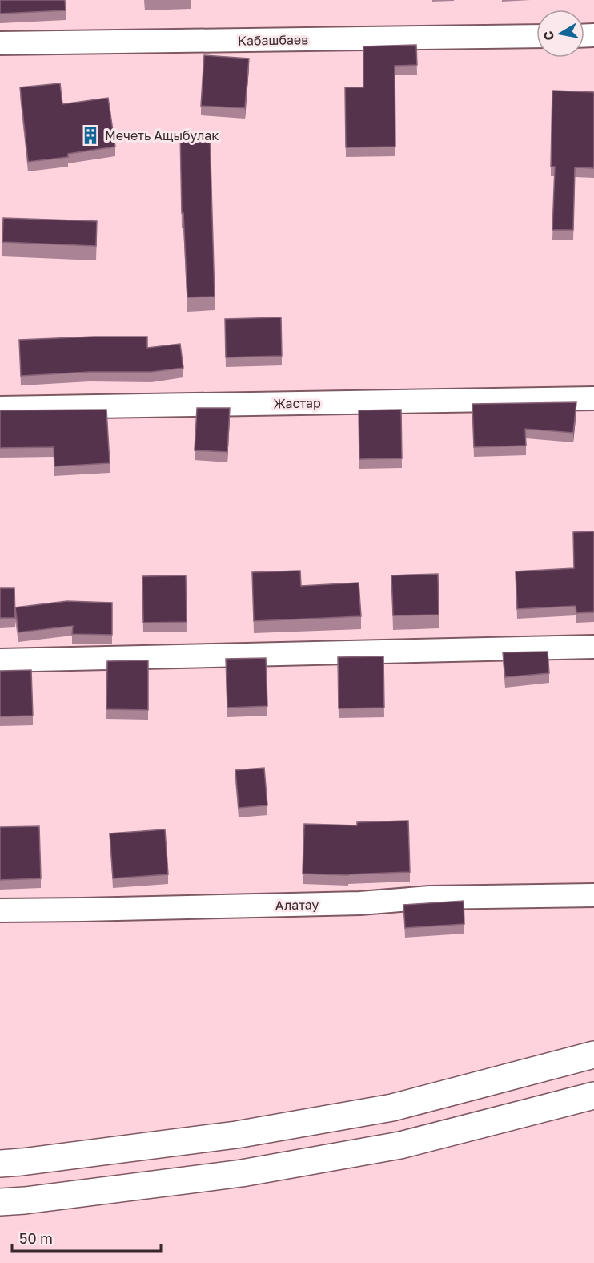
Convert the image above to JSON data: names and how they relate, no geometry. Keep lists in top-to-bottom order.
{
  "streets": {
    "street": ["Кабашбаев", "Жастар", "Алатау"]
  },
  "places": {
    "building": ["Мечеть Ащыбулак"]
  },
  "scale_bar": "50 m",
  "north": "left"
}
